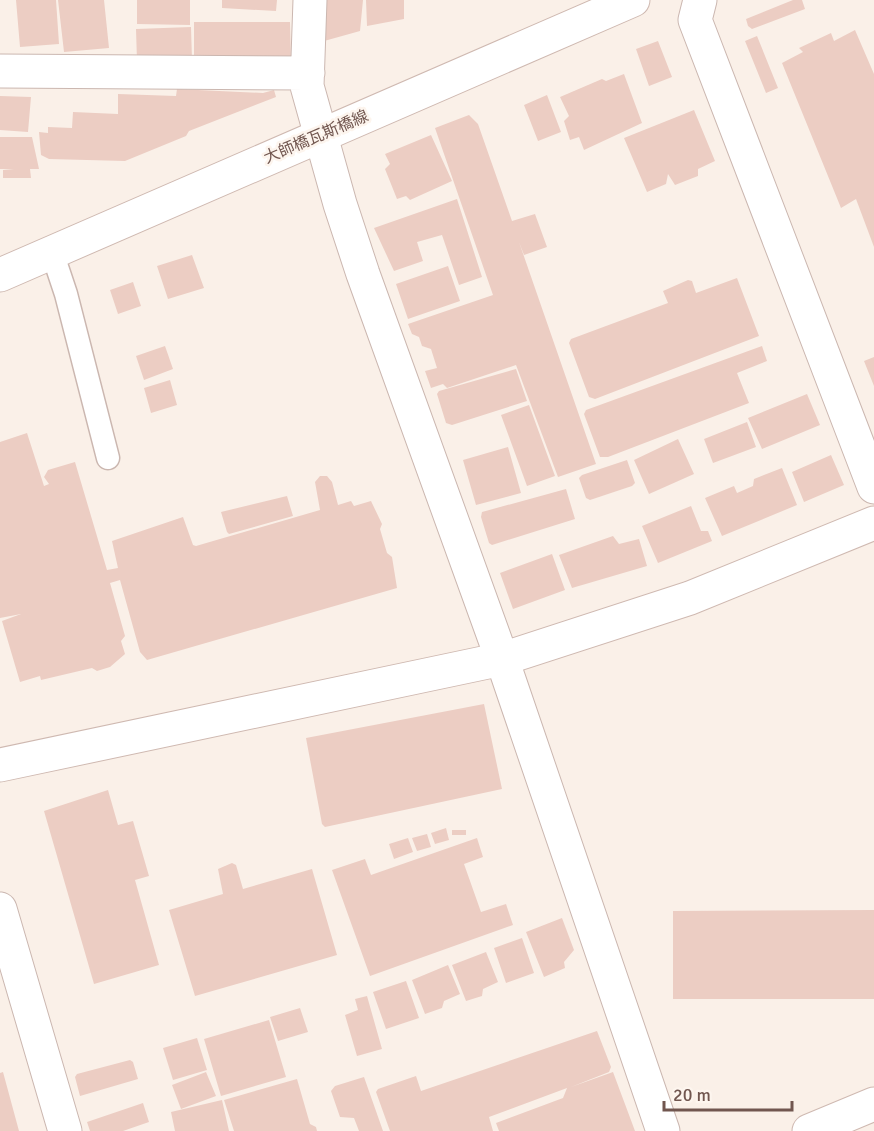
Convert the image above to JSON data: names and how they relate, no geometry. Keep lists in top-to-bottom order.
{
  "streets": {
    "street": ["大師橋瓦斯橋線"]
  },
  "scale_bar": "20 m"
}
